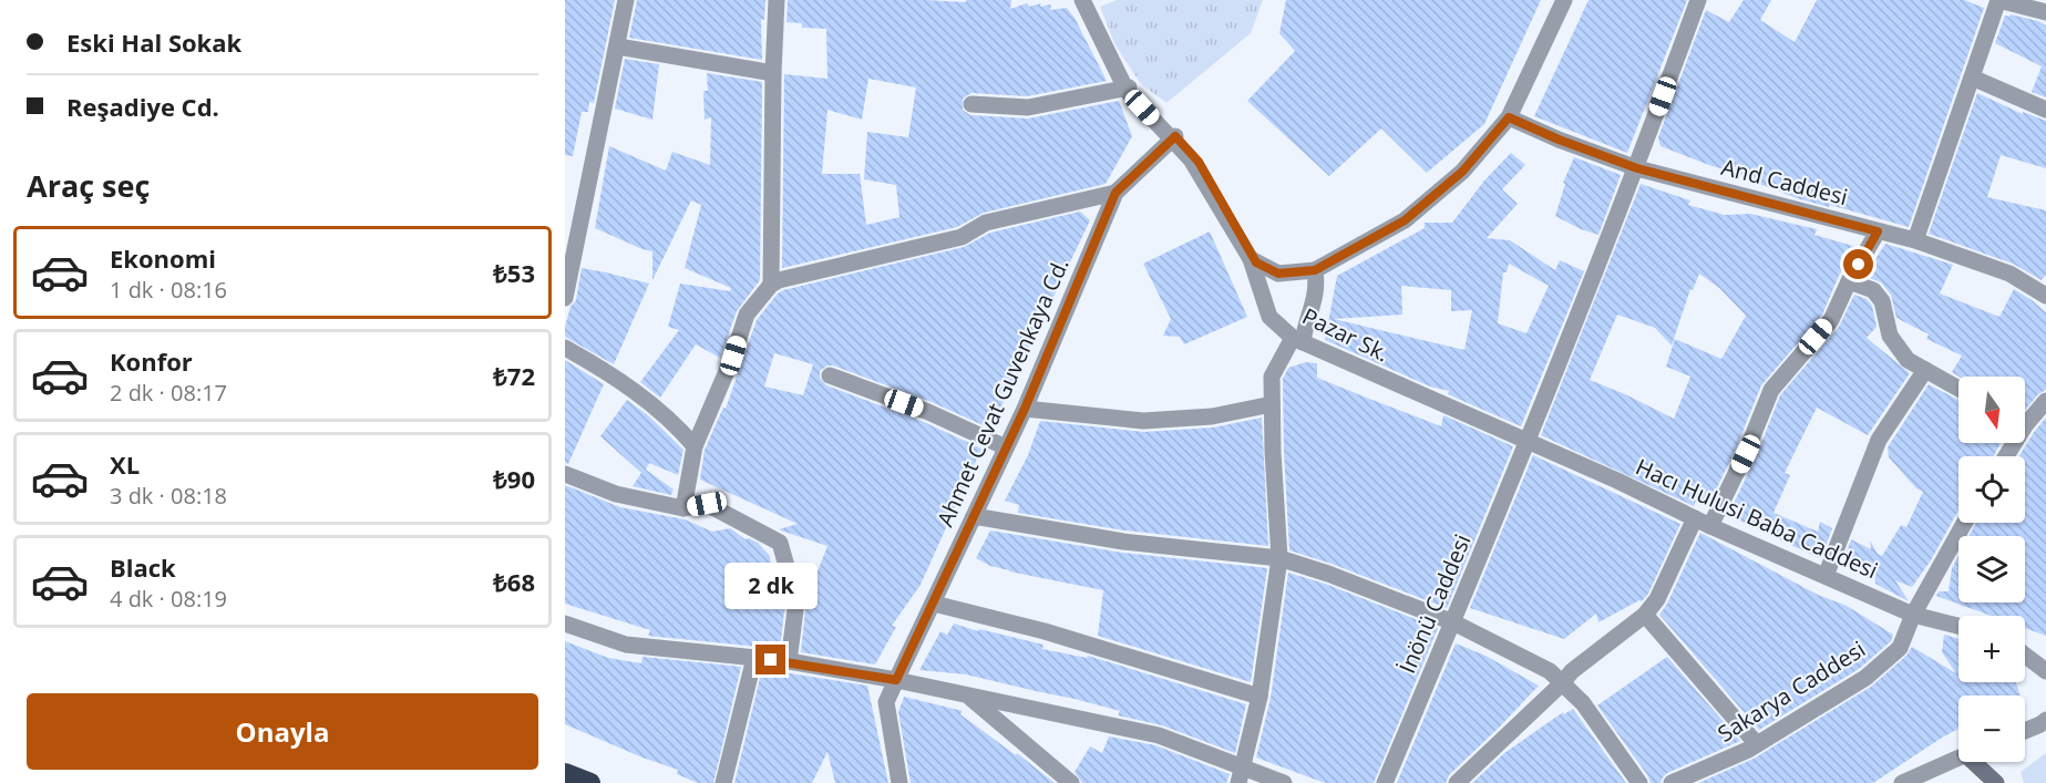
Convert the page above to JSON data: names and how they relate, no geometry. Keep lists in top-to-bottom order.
{
  "streets": {
    "street": [
      "And Caddesi",
      "Pazar Sk.",
      "Ahmet Cevat Guvenkaya Cd.",
      "Hacı Hulusi Baba Caddesi",
      "İnönü Caddesi",
      "Sakarya Caddesi"
    ]
  },
  "crossings": [
    ["And Caddesi", "İnönü Caddesi"],
    ["Pazar Sk.", "Ahmet Cevat Guvenkaya Cd."],
    ["Pazar Sk.", "Hacı Hulusi Baba Caddesi"],
    ["Pazar Sk.", "İnönü Caddesi"],
    ["Hacı Hulusi Baba Caddesi", "İnönü Caddesi"],
    ["Hacı Hulusi Baba Caddesi", "Sakarya Caddesi"]
  ],
  "north": "bottom",
  "page": {
    "banner": ["Eski Hal Sokak", "Reşadiye Cd."],
    "heading": "Araç seç",
    "list": [
      {
        "name": "Ekonomi",
        "note": "1 dk · 08:16",
        "value": "₺53"
      },
      {
        "name": "Konfor",
        "note": "2 dk · 08:17",
        "value": "₺72"
      },
      {
        "name": "XL",
        "note": "3 dk · 08:18",
        "value": "₺90"
      },
      {
        "name": "Black",
        "note": "4 dk · 08:19",
        "value": "₺68"
      }
    ],
    "map_buttons": ["+", "−"],
    "bubble": "2 dk",
    "buttons": "Onayla"
  }
}
